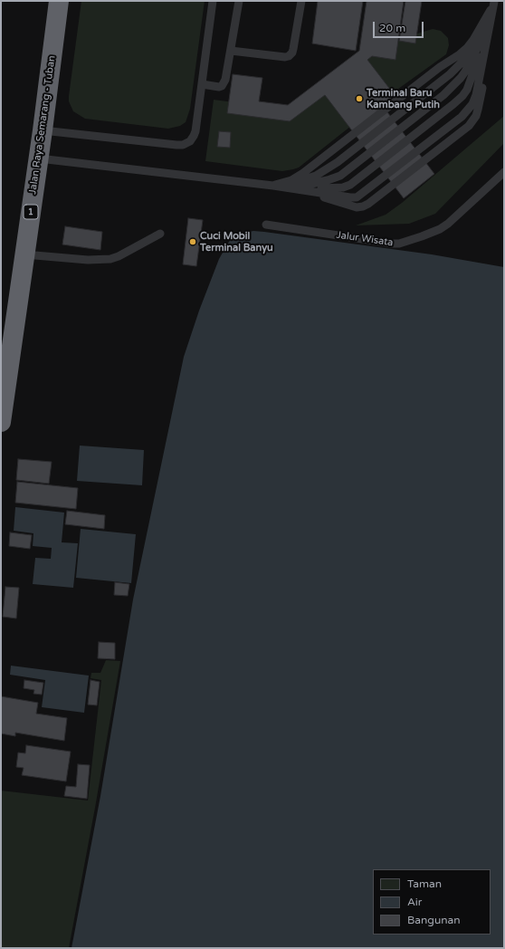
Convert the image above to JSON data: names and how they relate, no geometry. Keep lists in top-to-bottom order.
{
  "streets": {
    "highway": ["Jalan Raya Semarang - Tuban", "1"],
    "lane": ["Jalur Wisata"]
  },
  "places": ["Terminal Baru Kambang Putih", "Cuci Mobil Terminal Banyu"],
  "legend": ["Taman", "Air", "Bangunan"],
  "scale_bar": "20 m"
}
